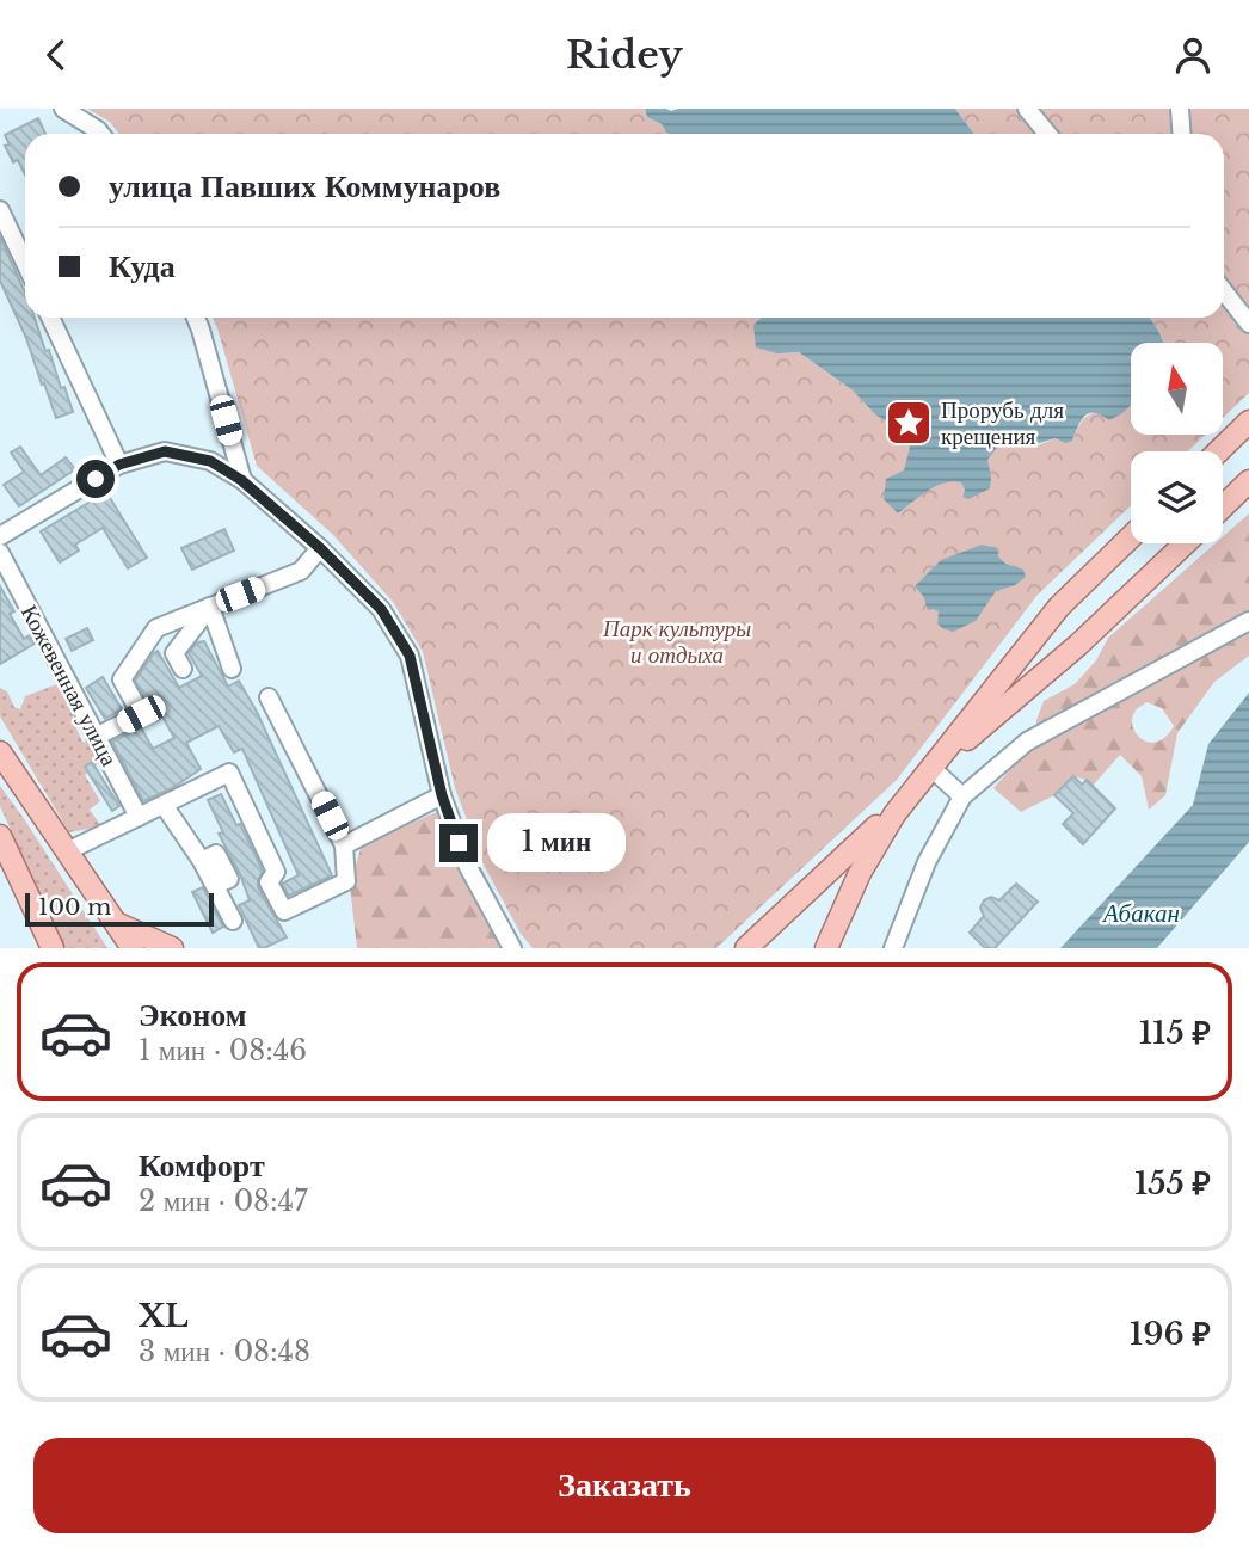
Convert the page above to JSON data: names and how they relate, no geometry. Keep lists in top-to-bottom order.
{
  "streets": {
    "street": ["Кожевенная улица"]
  },
  "water": ["Абакан"],
  "parks": ["Парк культуры и отдыха"],
  "places": {
    "place": ["Прорубь для крещения"]
  },
  "scale_bar": "100 m",
  "north": "top",
  "page": {
    "header": "Ridey",
    "banner": ["улица Павших Коммунаров", "Куда"],
    "bubble": "1 мин",
    "scale": "100 m",
    "list": [
      {
        "name": "Эконом",
        "note": "1 мин · 08:46",
        "value": "115 ₽"
      },
      {
        "name": "Комфорт",
        "note": "2 мин · 08:47",
        "value": "155 ₽"
      },
      {
        "name": "XL",
        "note": "3 мин · 08:48",
        "value": "196 ₽"
      }
    ],
    "buttons": "Заказать"
  }
}
